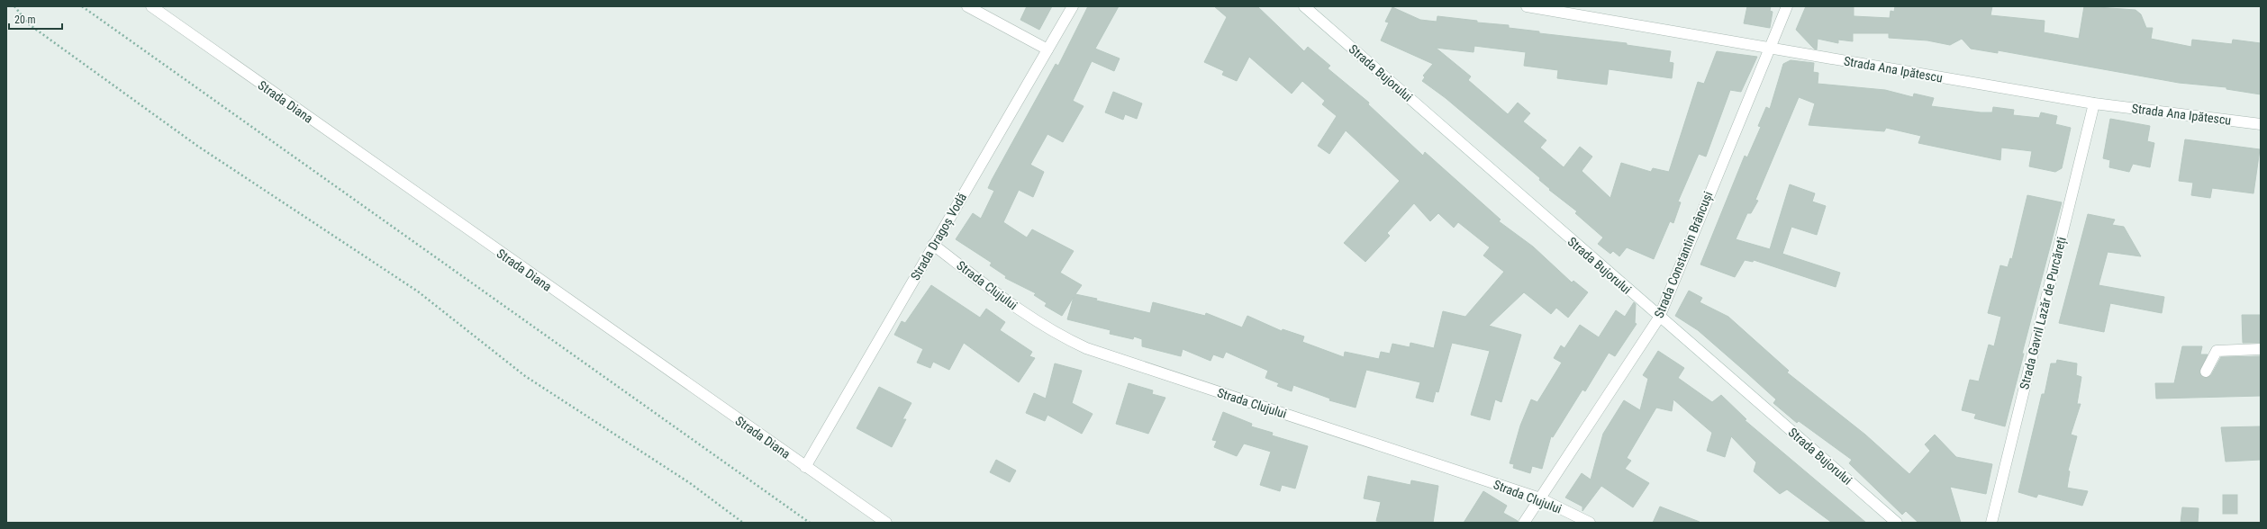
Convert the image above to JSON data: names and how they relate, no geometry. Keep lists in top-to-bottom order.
{
  "streets": {
    "street": [
      "Strada Ana Ipătescu",
      "Strada Bujorului",
      "Strada Diana",
      "Strada Dragoș Vodă",
      "Strada Constantin Brâncuși",
      "Strada Clujului",
      "Strada Gavril Lazăr de Purcăreți"
    ]
  },
  "crossings": [
    ["Strada Ana Ipătescu", "Strada Constantin Brâncuși"],
    ["Strada Ana Ipătescu", "Strada Gavril Lazăr de Purcăreți"],
    ["Strada Bujorului", "Strada Constantin Brâncuși"],
    ["Strada Diana", "Strada Dragoș Vodă"],
    ["Strada Dragoș Vodă", "Strada Clujului"],
    ["Strada Constantin Brâncuși", "Strada Clujului"]
  ],
  "scale_bar": "20 m"
}
